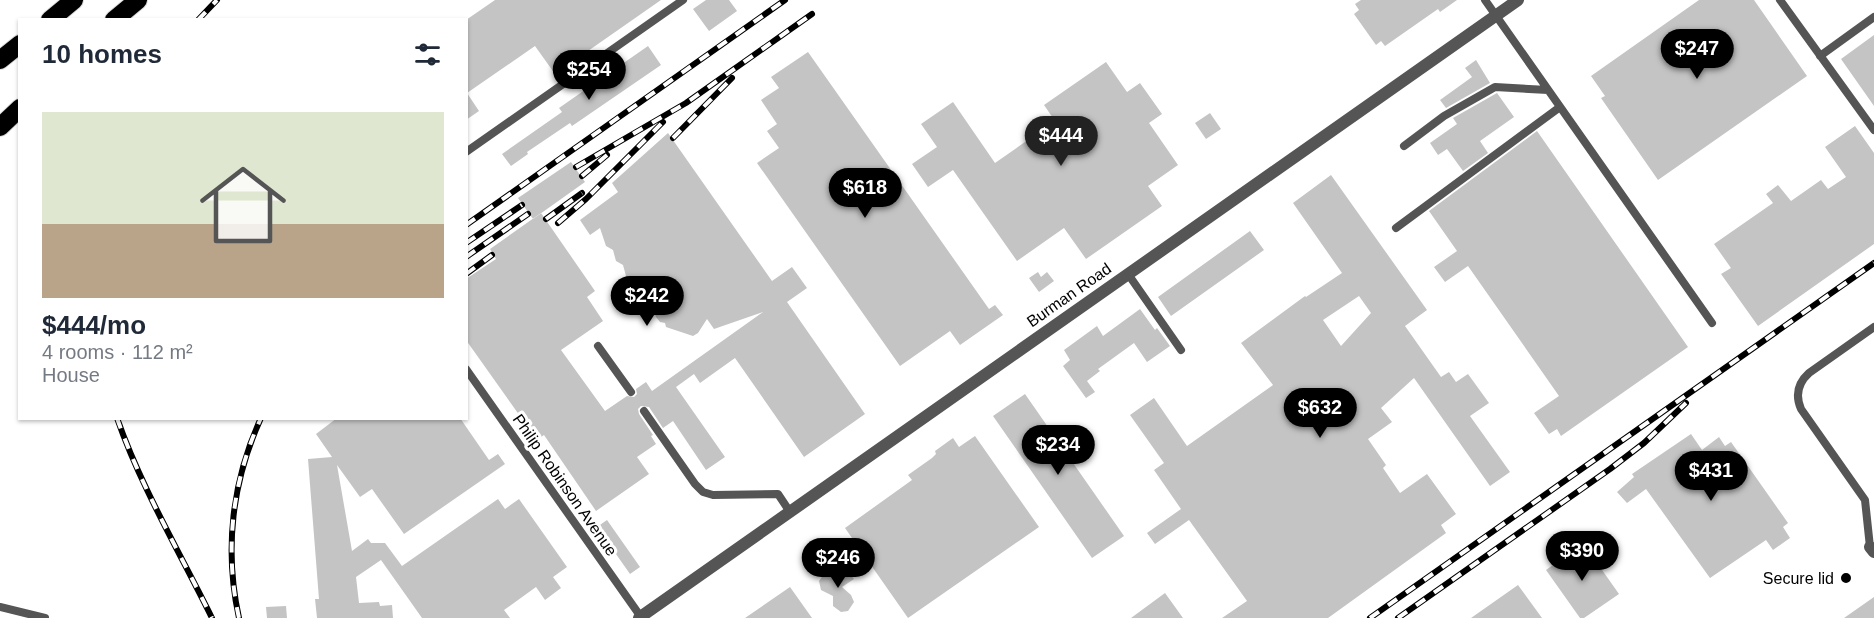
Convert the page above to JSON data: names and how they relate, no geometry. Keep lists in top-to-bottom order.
{
  "streets": {
    "street": ["Burman Road"],
    "lane": ["Philip Robinson Avenue"]
  },
  "crossings": [
    ["Burman Road", "Philip Robinson Avenue"]
  ],
  "places": ["Secure lid"],
  "page": {
    "heading": "10 homes",
    "price": [
      "$247",
      "$254",
      "$444",
      "$618",
      "$242",
      "$632",
      "$234",
      "$431",
      "$390",
      "$246"
    ],
    "list": [
      {
        "name": "$444/mo",
        "note": "4 rooms · 112 m² · House"
      }
    ]
  }
}
